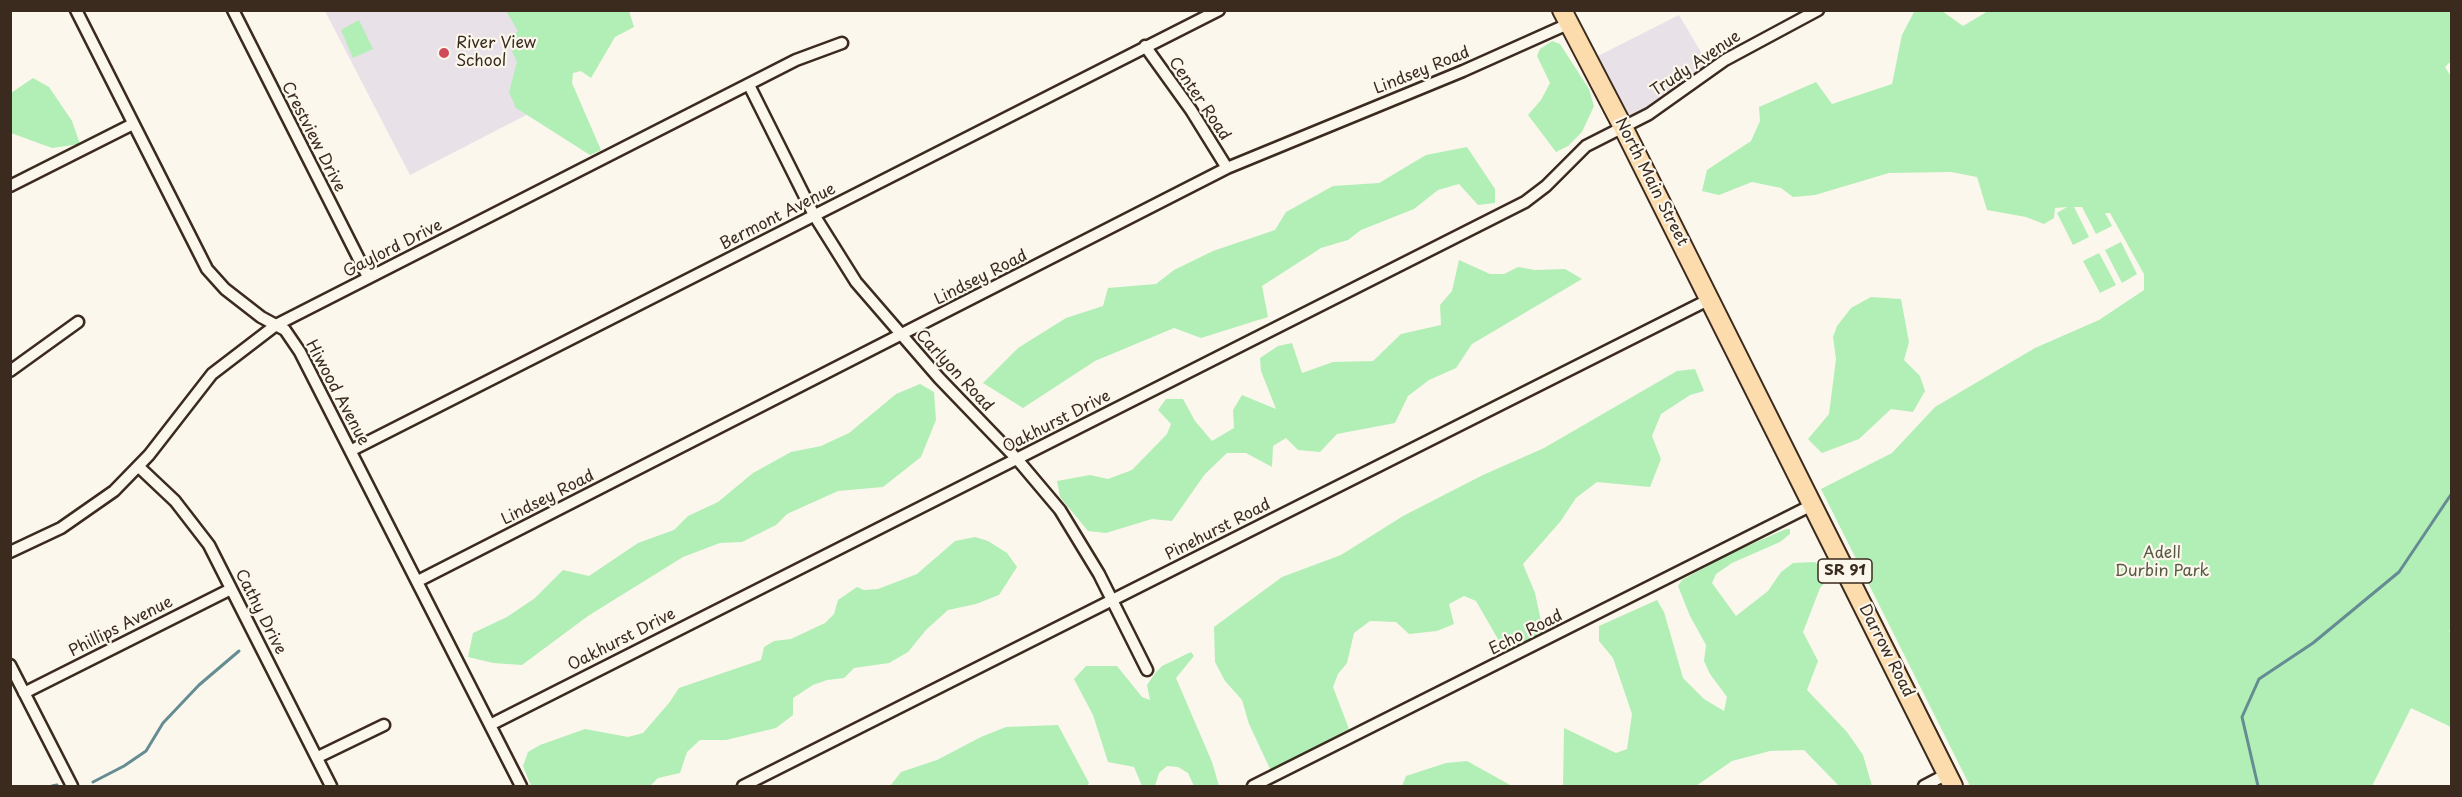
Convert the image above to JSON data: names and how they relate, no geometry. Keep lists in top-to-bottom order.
{
  "streets": {
    "main road": ["North Main Street", "SR 91", "Darrow Road"],
    "street": [
      "Trudy Avenue",
      "Lindsey Road",
      "Center Road",
      "Crestview Drive",
      "Bermont Avenue",
      "Gaylord Drive",
      "Carlyon Road",
      "Hiwood Avenue",
      "Oakhurst Drive",
      "Pinehurst Road",
      "Cathy Drive",
      "Phillips Avenue",
      "Echo Road"
    ]
  },
  "crossings": [
    ["Trudy Avenue", "North Main Street"],
    ["Trudy Avenue", "Oakhurst Drive"],
    ["Lindsey Road", "Center Road"],
    ["Lindsey Road", "North Main Street"],
    ["Lindsey Road", "Carlyon Road"],
    ["Lindsey Road", "Hiwood Avenue"],
    ["Center Road", "Bermont Avenue"],
    ["Crestview Drive", "Gaylord Drive"],
    ["North Main Street", "Oakhurst Drive"],
    ["North Main Street", "Pinehurst Road"],
    ["North Main Street", "Darrow Road"],
    ["Bermont Avenue", "Carlyon Road"],
    ["Bermont Avenue", "Hiwood Avenue"],
    ["Gaylord Drive", "Carlyon Road"],
    ["Gaylord Drive", "Hiwood Avenue"],
    ["Gaylord Drive", "Cathy Drive"],
    ["Carlyon Road", "Oakhurst Drive"],
    ["Carlyon Road", "Pinehurst Road"],
    ["Hiwood Avenue", "Oakhurst Drive"],
    ["Cathy Drive", "Phillips Avenue"],
    ["Echo Road", "Darrow Road"]
  ],
  "parks": ["Adell Durbin Park"],
  "places": ["River View School"]
}
